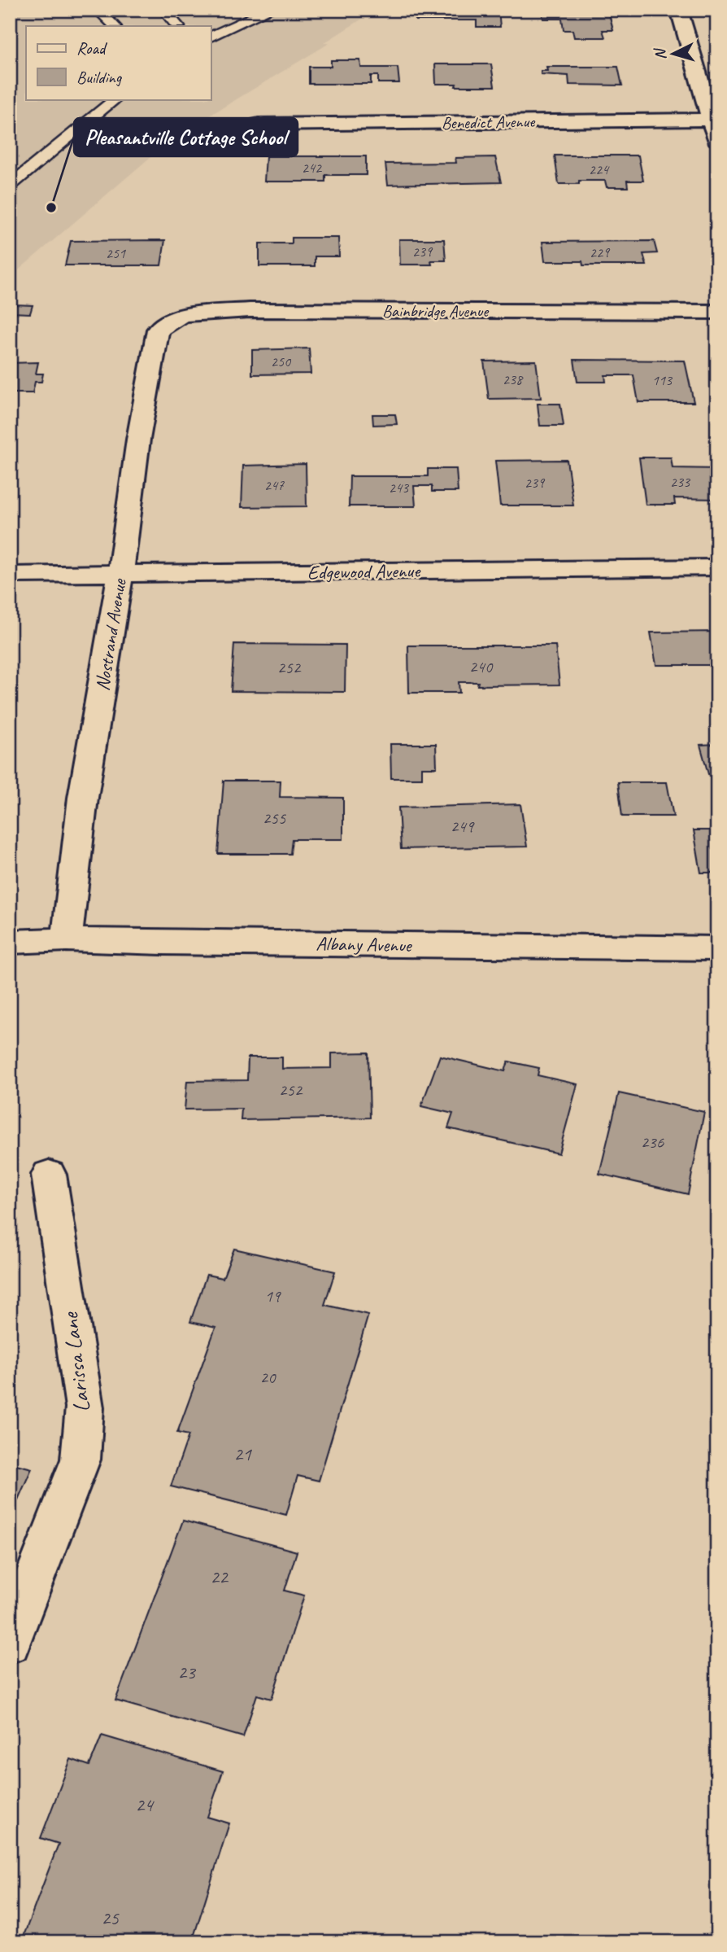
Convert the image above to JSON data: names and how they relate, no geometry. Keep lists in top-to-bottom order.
{
  "streets": {
    "street": [
      "Benedict Avenue",
      "Bainbridge Avenue",
      "Edgewood Avenue",
      "Nostrand Avenue",
      "Albany Avenue",
      "Larissa Lane"
    ]
  },
  "crossings": [
    ["Bainbridge Avenue", "Nostrand Avenue"],
    ["Edgewood Avenue", "Nostrand Avenue"],
    ["Nostrand Avenue", "Albany Avenue"]
  ],
  "places": ["Pleasantville Cottage School"],
  "house_numbers": [
    "242",
    "224",
    "239",
    "229",
    "251",
    "250",
    "238",
    "113",
    "233",
    "239",
    "247",
    "243",
    "240",
    "252",
    "255",
    "249",
    "252",
    "236",
    "19",
    "20",
    "21",
    "22",
    "23",
    "24",
    "25"
  ],
  "legend": ["Road", "Building"],
  "north": "left"
}
